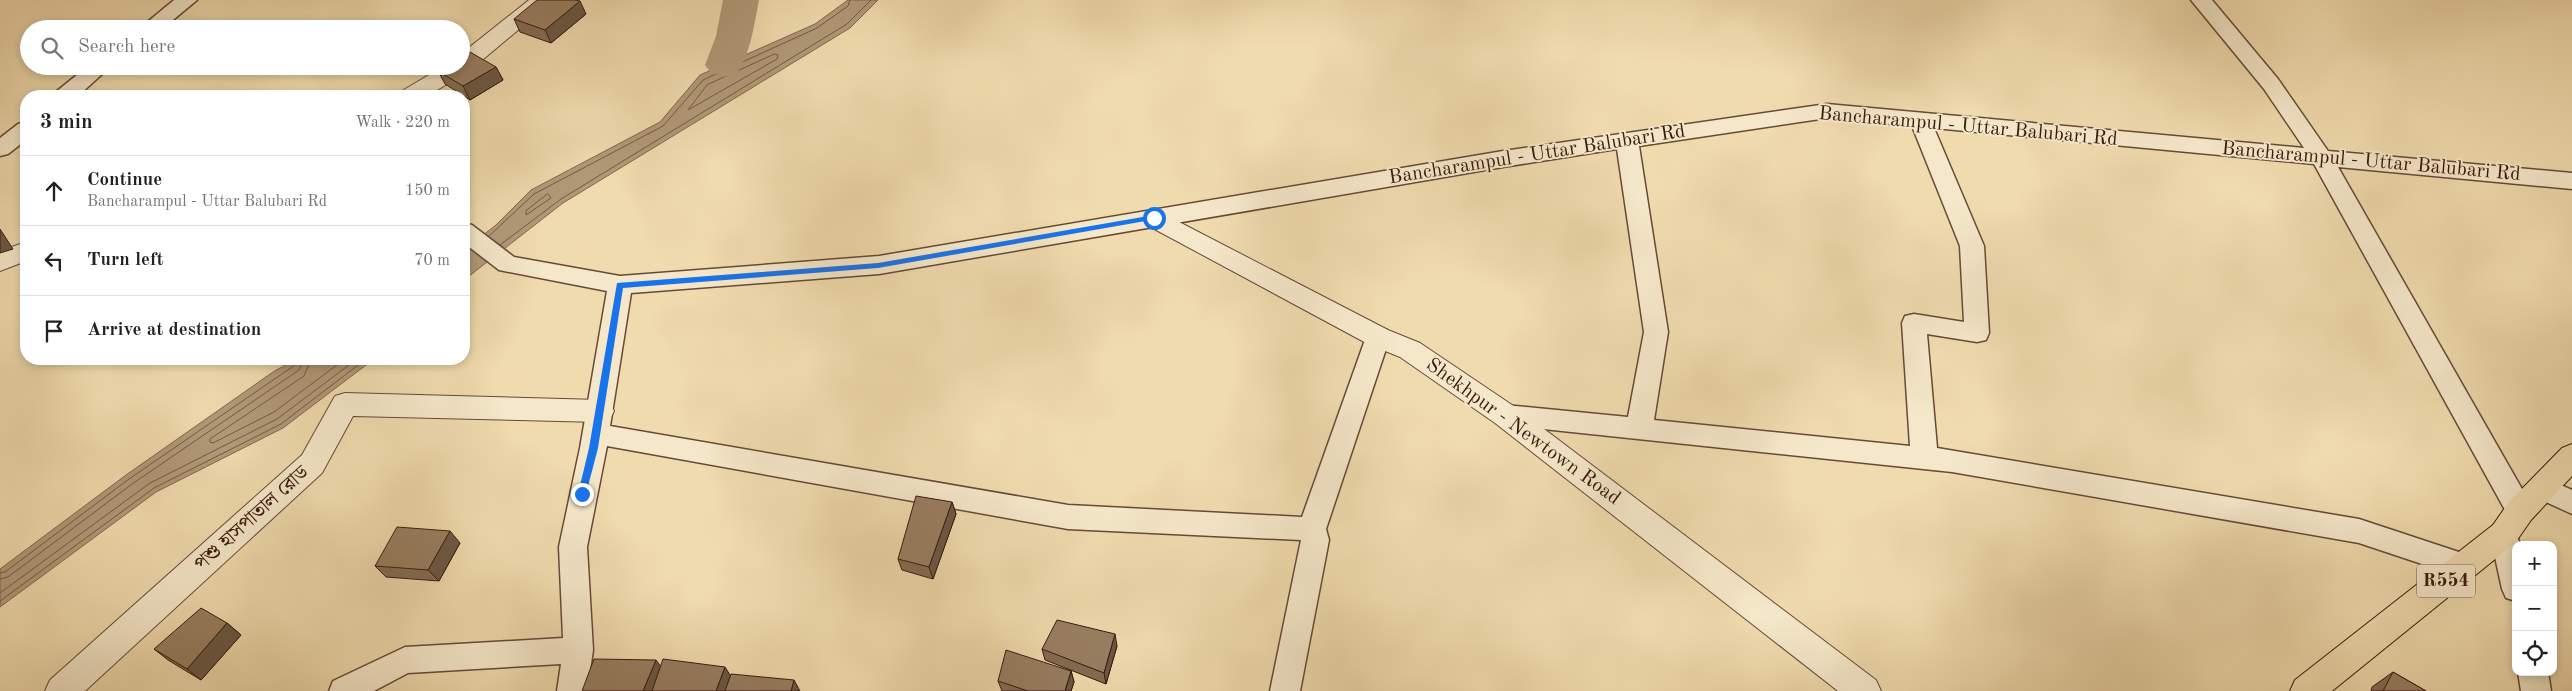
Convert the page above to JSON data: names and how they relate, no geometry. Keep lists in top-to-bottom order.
{
  "streets": {
    "main road": ["R554"],
    "street": ["Bancharampul - Uttar Balubari Rd", "Shekhpur - Newtown Road", "পশু হাসপাতাল রোড"]
  },
  "crossings": [
    ["Bancharampul - Uttar Balubari Rd", "Shekhpur - Newtown Road"]
  ],
  "page": {
    "search": "Search here",
    "heading": ["3 min", "Walk · 220 m"],
    "list": [
      ["Continue", "Bancharampul - Uttar Balubari Rd", "150 m"],
      ["Turn left", "70 m"],
      "Arrive at destination"
    ],
    "map_buttons": ["+", "−"]
  }
}
